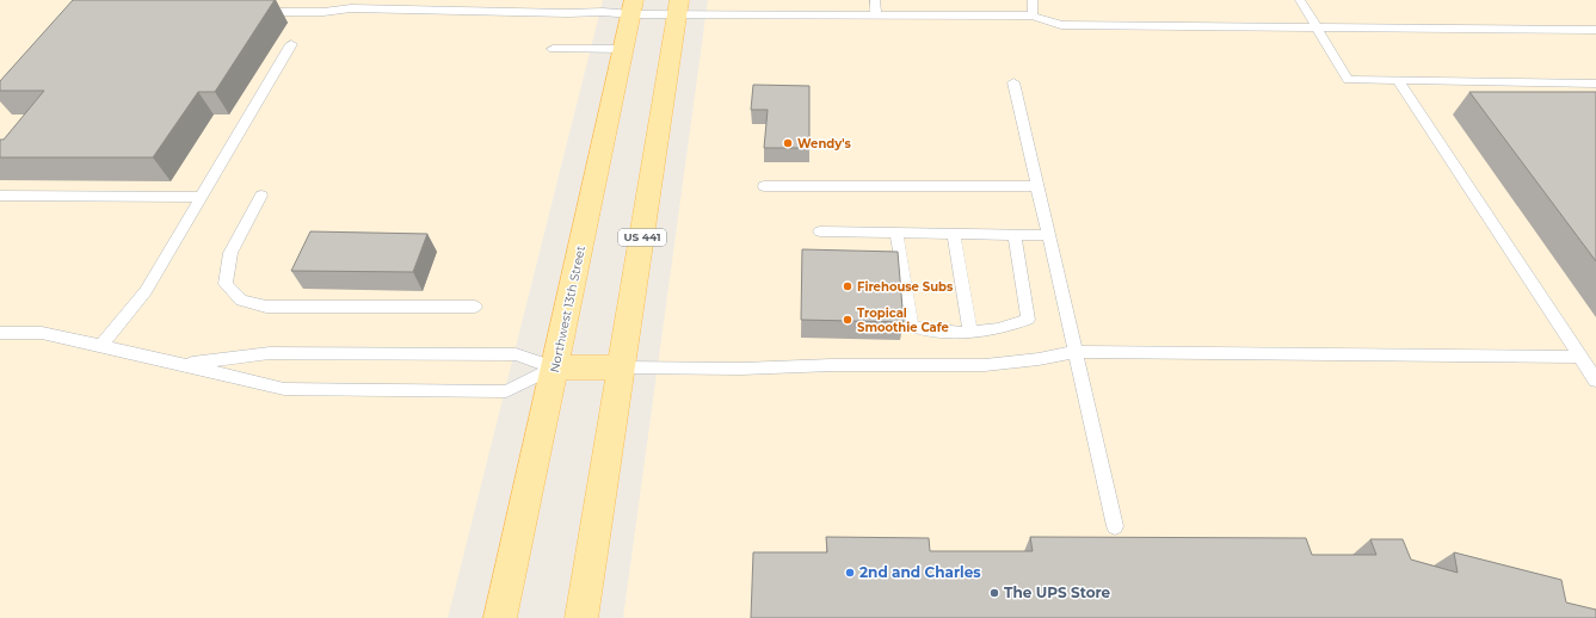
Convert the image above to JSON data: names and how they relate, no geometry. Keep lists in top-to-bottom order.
{
  "streets": {
    "main road": ["US 441", "Northwest 13th Street"]
  },
  "places": [
    "Wendy's",
    "Firehouse Subs",
    "Tropical Smoothie Cafe",
    "2nd and Charles",
    "The UPS Store"
  ]
}
